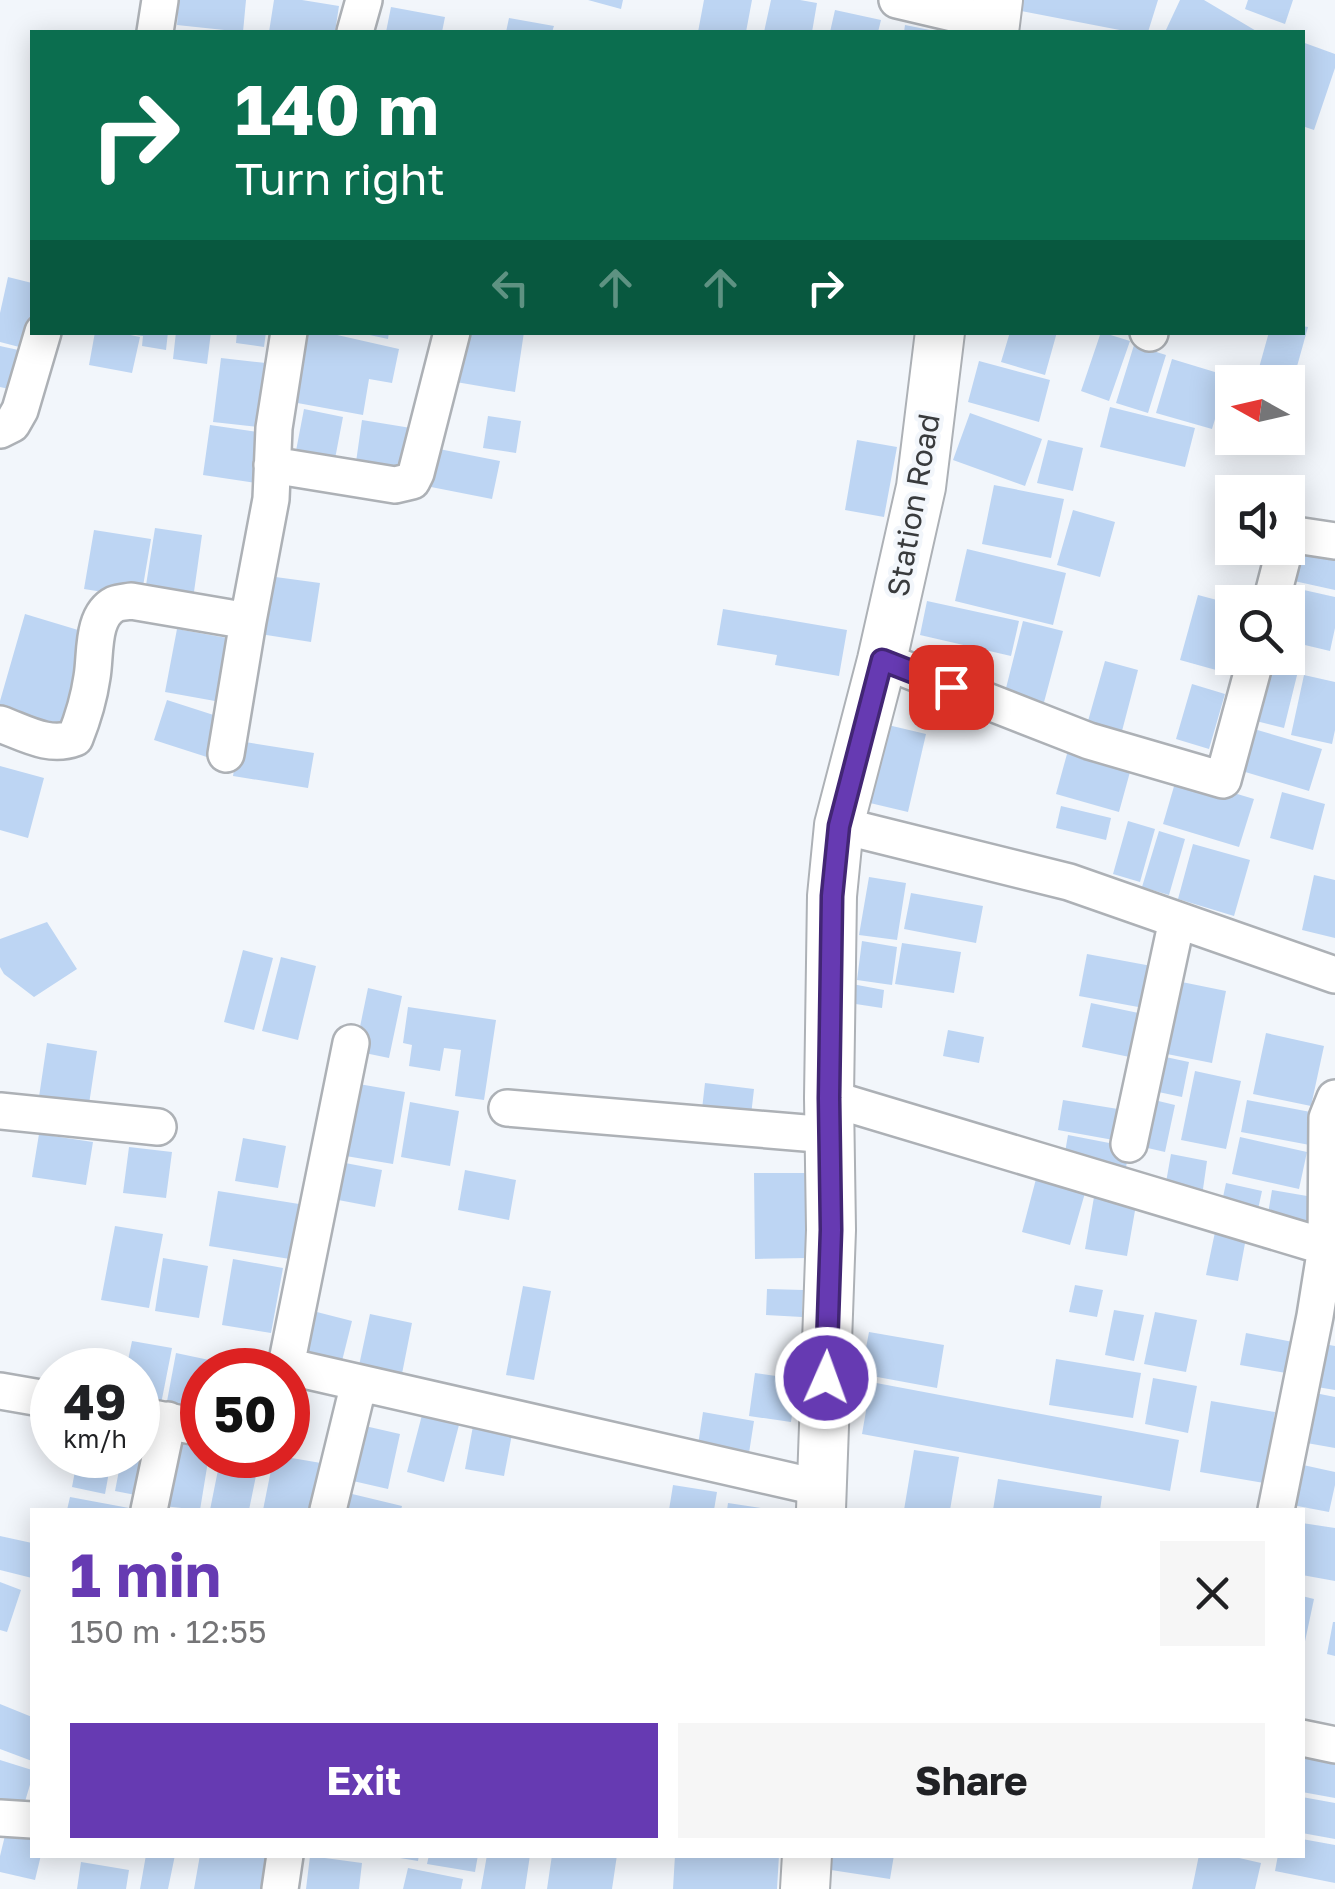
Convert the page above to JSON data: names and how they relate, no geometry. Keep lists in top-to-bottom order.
{
  "streets": {
    "main road": ["Station Road"]
  },
  "north": "left",
  "page": {
    "turn": ["140 m", "Turn right"],
    "speed": "49 km/h",
    "limit": "50",
    "heading": ["1 min", "150 m · 12:55"],
    "buttons": ["Exit", "Share"]
  }
}
